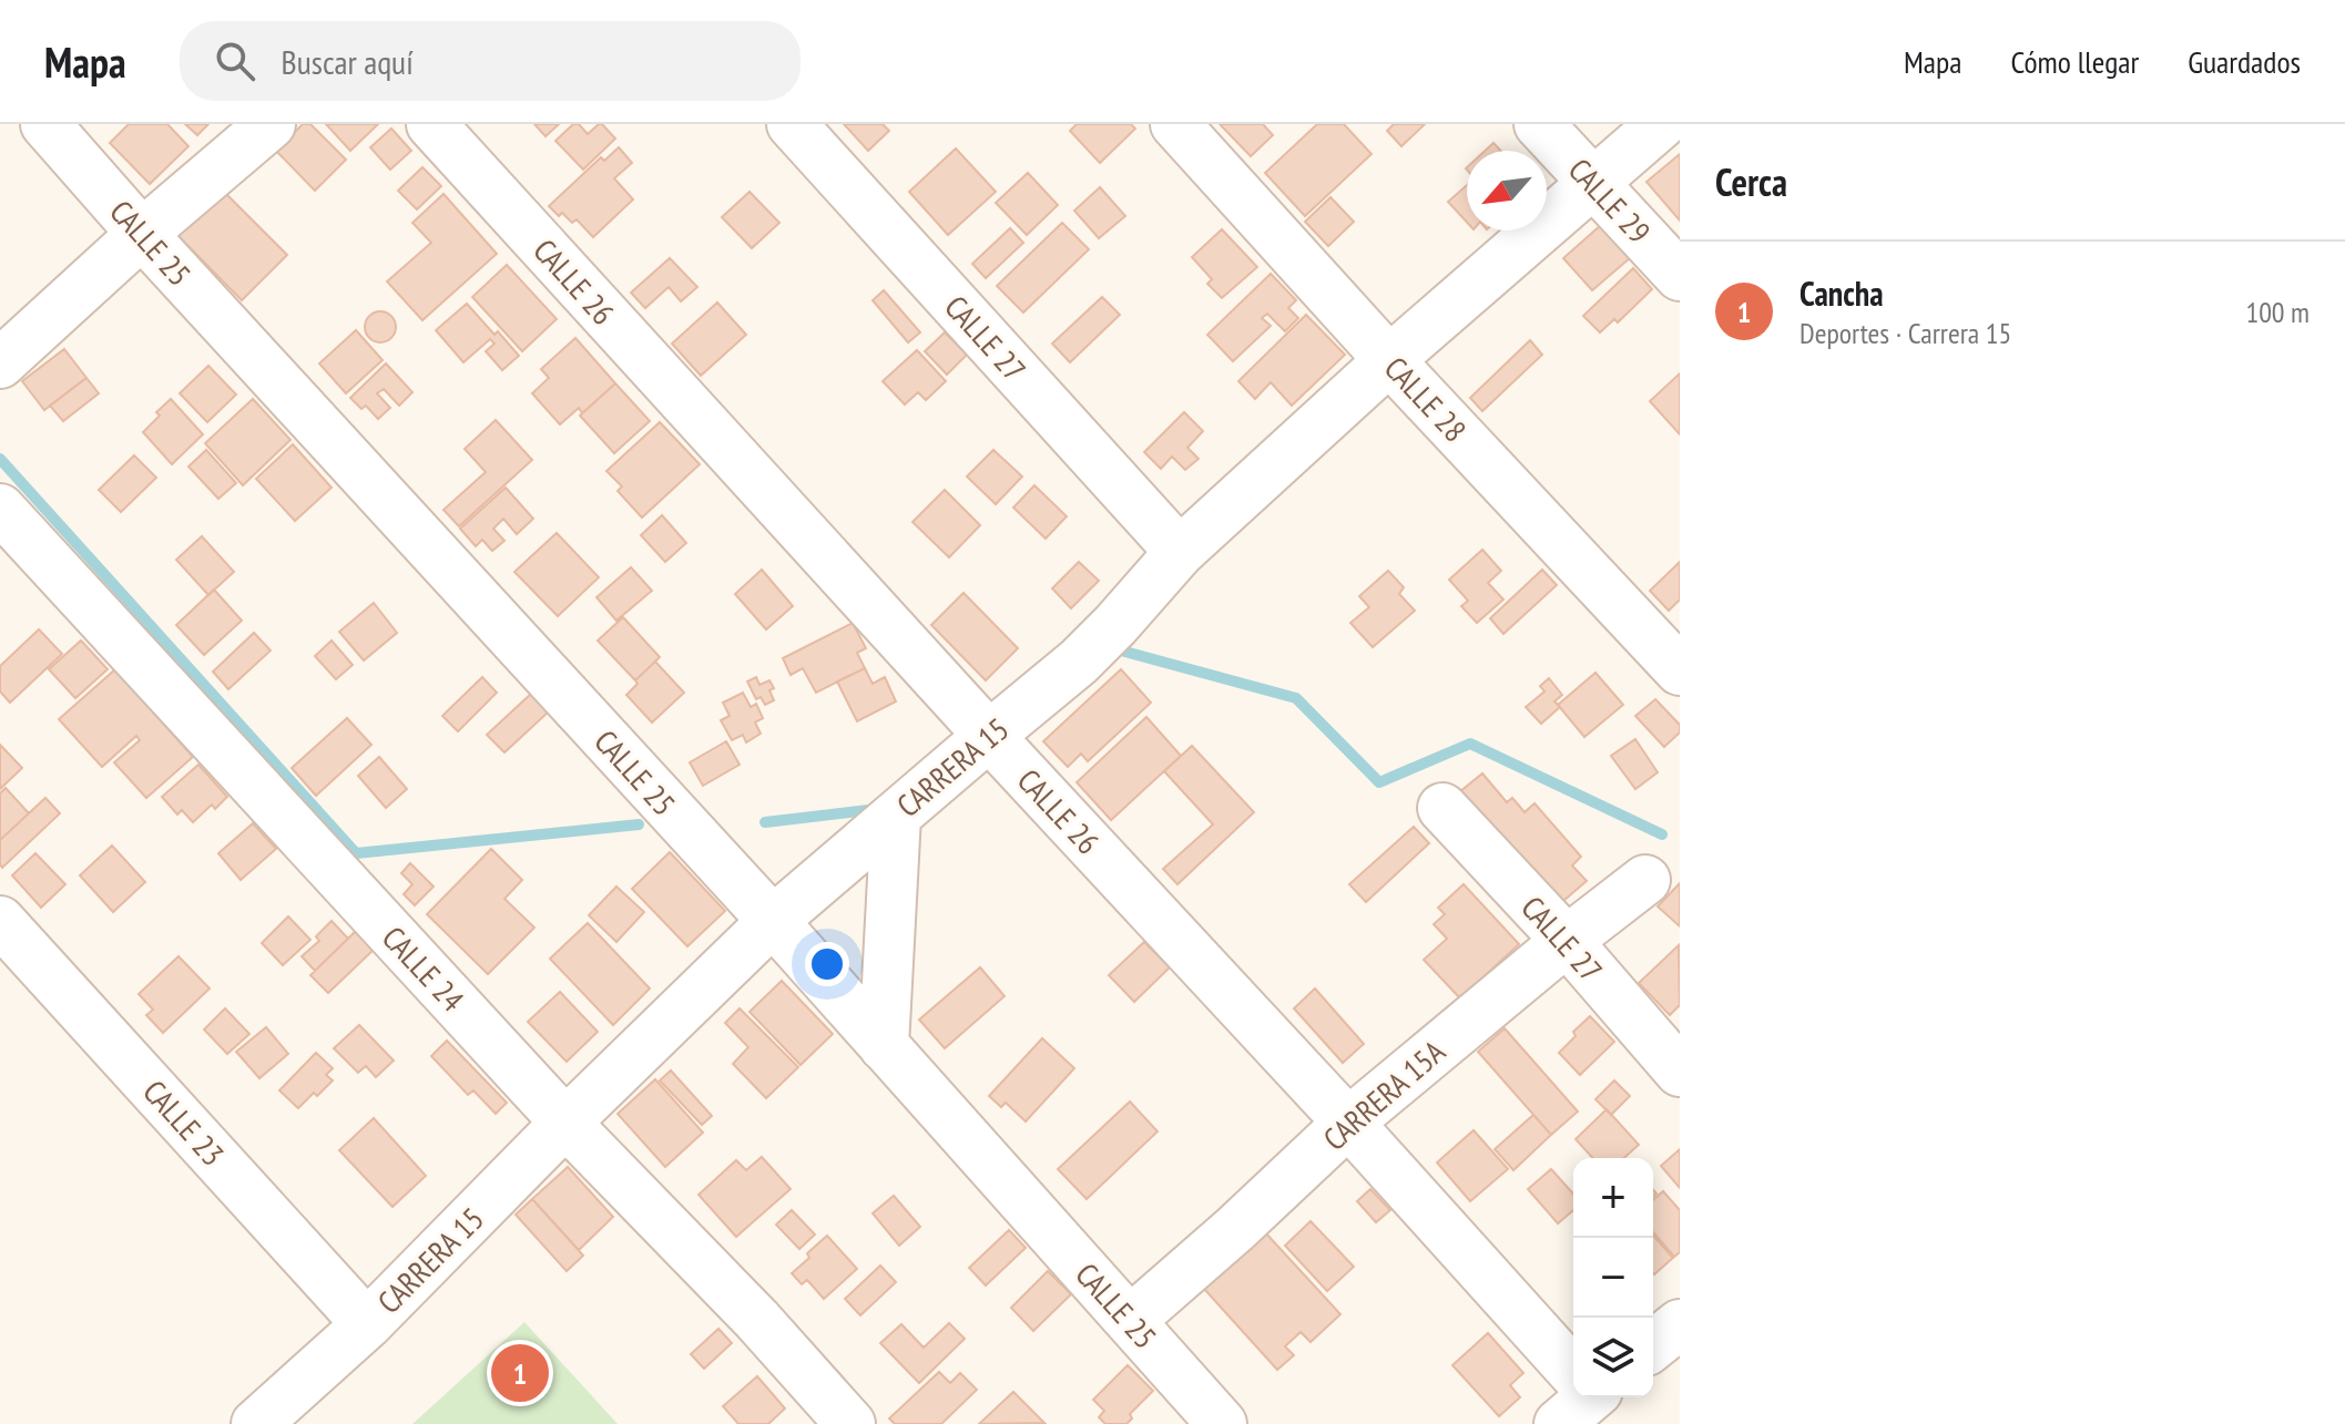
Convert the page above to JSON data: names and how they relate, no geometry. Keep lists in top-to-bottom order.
{
  "streets": {
    "street": [
      "CALLE 29",
      "CALLE 25",
      "CALLE 26",
      "CALLE 27",
      "CALLE 28",
      "CARRERA 15",
      "CALLE 24",
      "CARRERA 15A",
      "CALLE 23"
    ]
  },
  "crossings": [
    ["CALLE 29", "CARRERA 15"],
    ["CALLE 25", "CARRERA 15"],
    ["CALLE 25", "CARRERA 15A"],
    ["CALLE 26", "CARRERA 15"],
    ["CALLE 26", "CARRERA 15A"],
    ["CALLE 27", "CARRERA 15"],
    ["CALLE 27", "CARRERA 15A"],
    ["CALLE 28", "CARRERA 15"],
    ["CARRERA 15", "CALLE 24"],
    ["CARRERA 15", "CALLE 23"]
  ],
  "north": "bottom left",
  "page": {
    "header": "Mapa",
    "search": "Buscar aquí",
    "nav": ["Mapa", "Cómo llegar", "Guardados"],
    "heading": "Cerca",
    "list": [
      {
        "mark": "1",
        "name": "Cancha",
        "note": "Deportes · Carrera 15",
        "value": "100 m"
      }
    ],
    "map_buttons": ["+", "−"],
    "pins": "1"
  }
}
